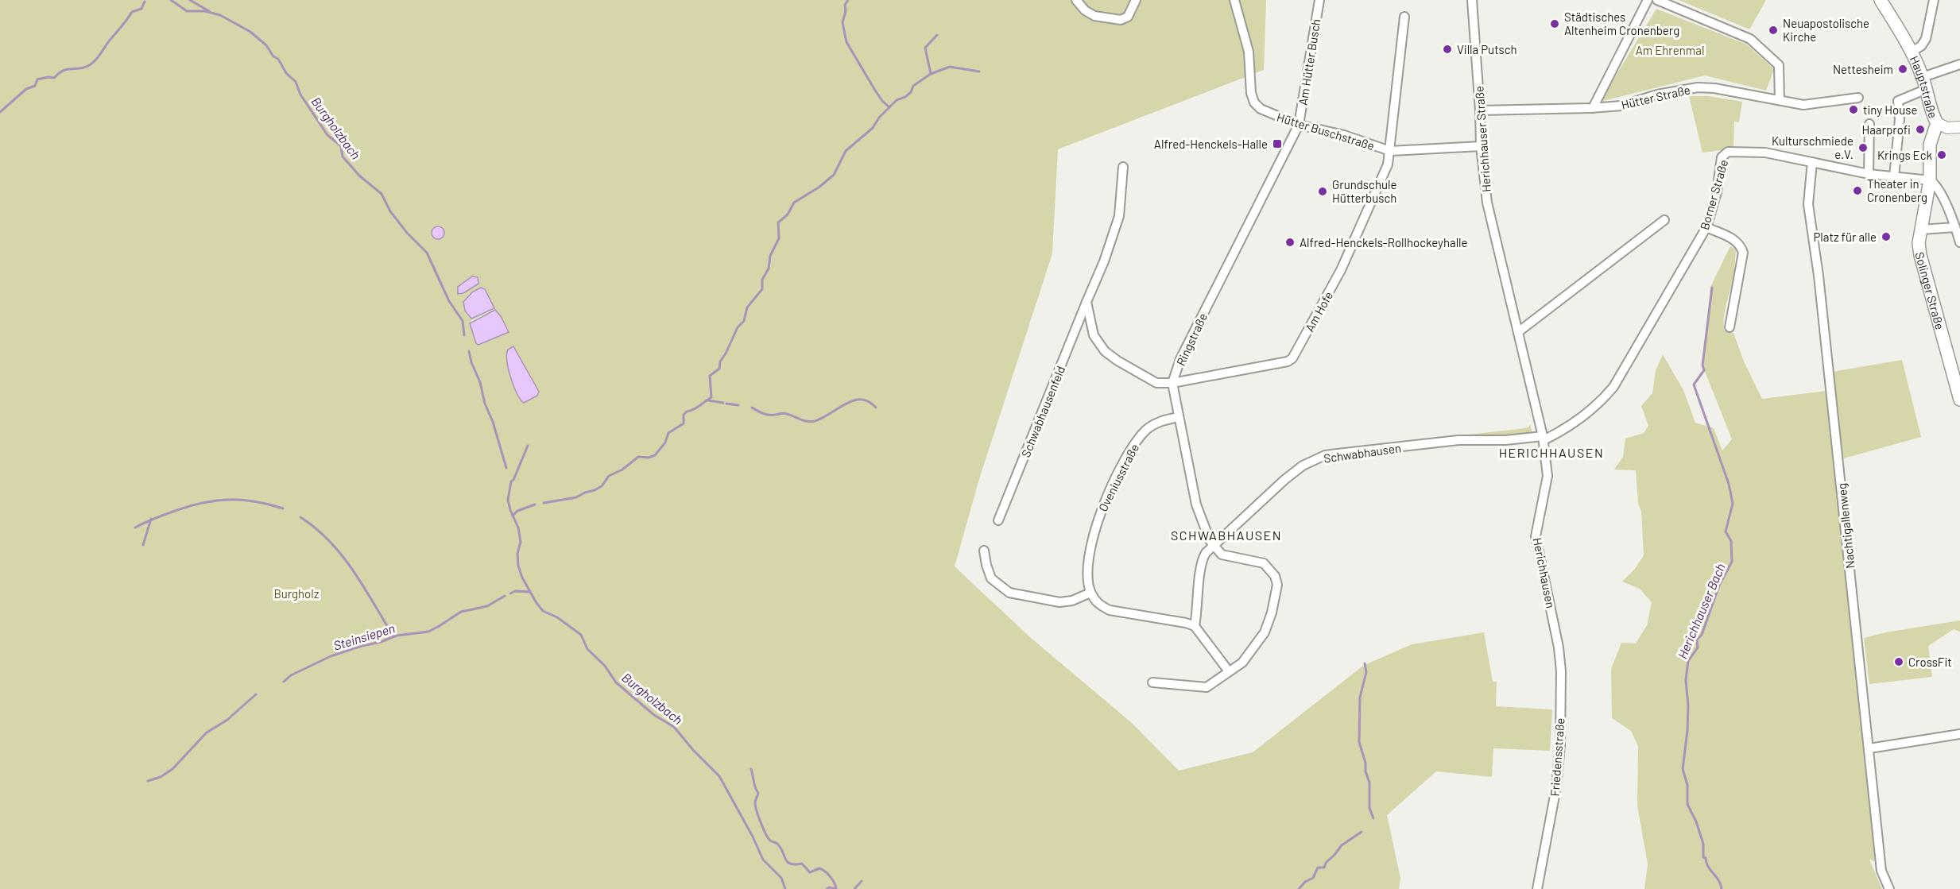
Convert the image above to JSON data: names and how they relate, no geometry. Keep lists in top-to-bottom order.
{
  "streets": {
    "main road": ["Hauptstraße", "Solinger Straße"],
    "street": [
      "Am Hütter Busch",
      "Hütter Straße",
      "Hütter Buschstraße",
      "Herichhauser Straße",
      "Borner Straße",
      "Am Hofe",
      "Ringstraße",
      "Schwabhausenfeld",
      "Schwabhausen",
      "Oveniusstraße",
      "Nachtigallenweg",
      "Herichhausen",
      "Friedensstraße"
    ]
  },
  "crossings": [
    ["Am Hütter Busch", "Hütter Buschstraße"],
    ["Am Hütter Busch", "Ringstraße"],
    ["Hauptstraße", "Borner Straße"],
    ["Hauptstraße", "Solinger Straße"],
    ["Hütter Straße", "Herichhauser Straße"],
    ["Hütter Buschstraße", "Herichhauser Straße"],
    ["Hütter Buschstraße", "Am Hofe"],
    ["Hütter Buschstraße", "Ringstraße"],
    ["Herichhauser Straße", "Borner Straße"],
    ["Herichhauser Straße", "Schwabhausen"],
    ["Herichhauser Straße", "Herichhausen"],
    ["Borner Straße", "Solinger Straße"],
    ["Borner Straße", "Schwabhausen"],
    ["Borner Straße", "Nachtigallenweg"],
    ["Borner Straße", "Herichhausen"],
    ["Am Hofe", "Ringstraße"],
    ["Schwabhausen", "Herichhausen"],
    ["Herichhausen", "Friedensstraße"]
  ],
  "districts": ["HERICHHAUSEN", "SCHWABHAUSEN"],
  "water": ["Burgholzbach", "Herichhauser Bach", "Steinsiepen"],
  "parks": ["Am Ehrenmal", "Burgholz"],
  "places": {
    "other": [
      "Städtisches Altenheim Cronenberg",
      "Neuapostolische Kirche",
      "Villa Putsch",
      "Nettesheim",
      "tiny House",
      "Haarprofi",
      "Kulturschmiede e.V.",
      "Krings Eck",
      "Theater in Cronenberg",
      "Grundschule Hütterbusch",
      "Platz für alle",
      "Alfred-Henckels-Rollhockeyhalle",
      "CrossFit"
    ],
    "transit": ["Alfred-Henckels-Halle"]
  }
}
